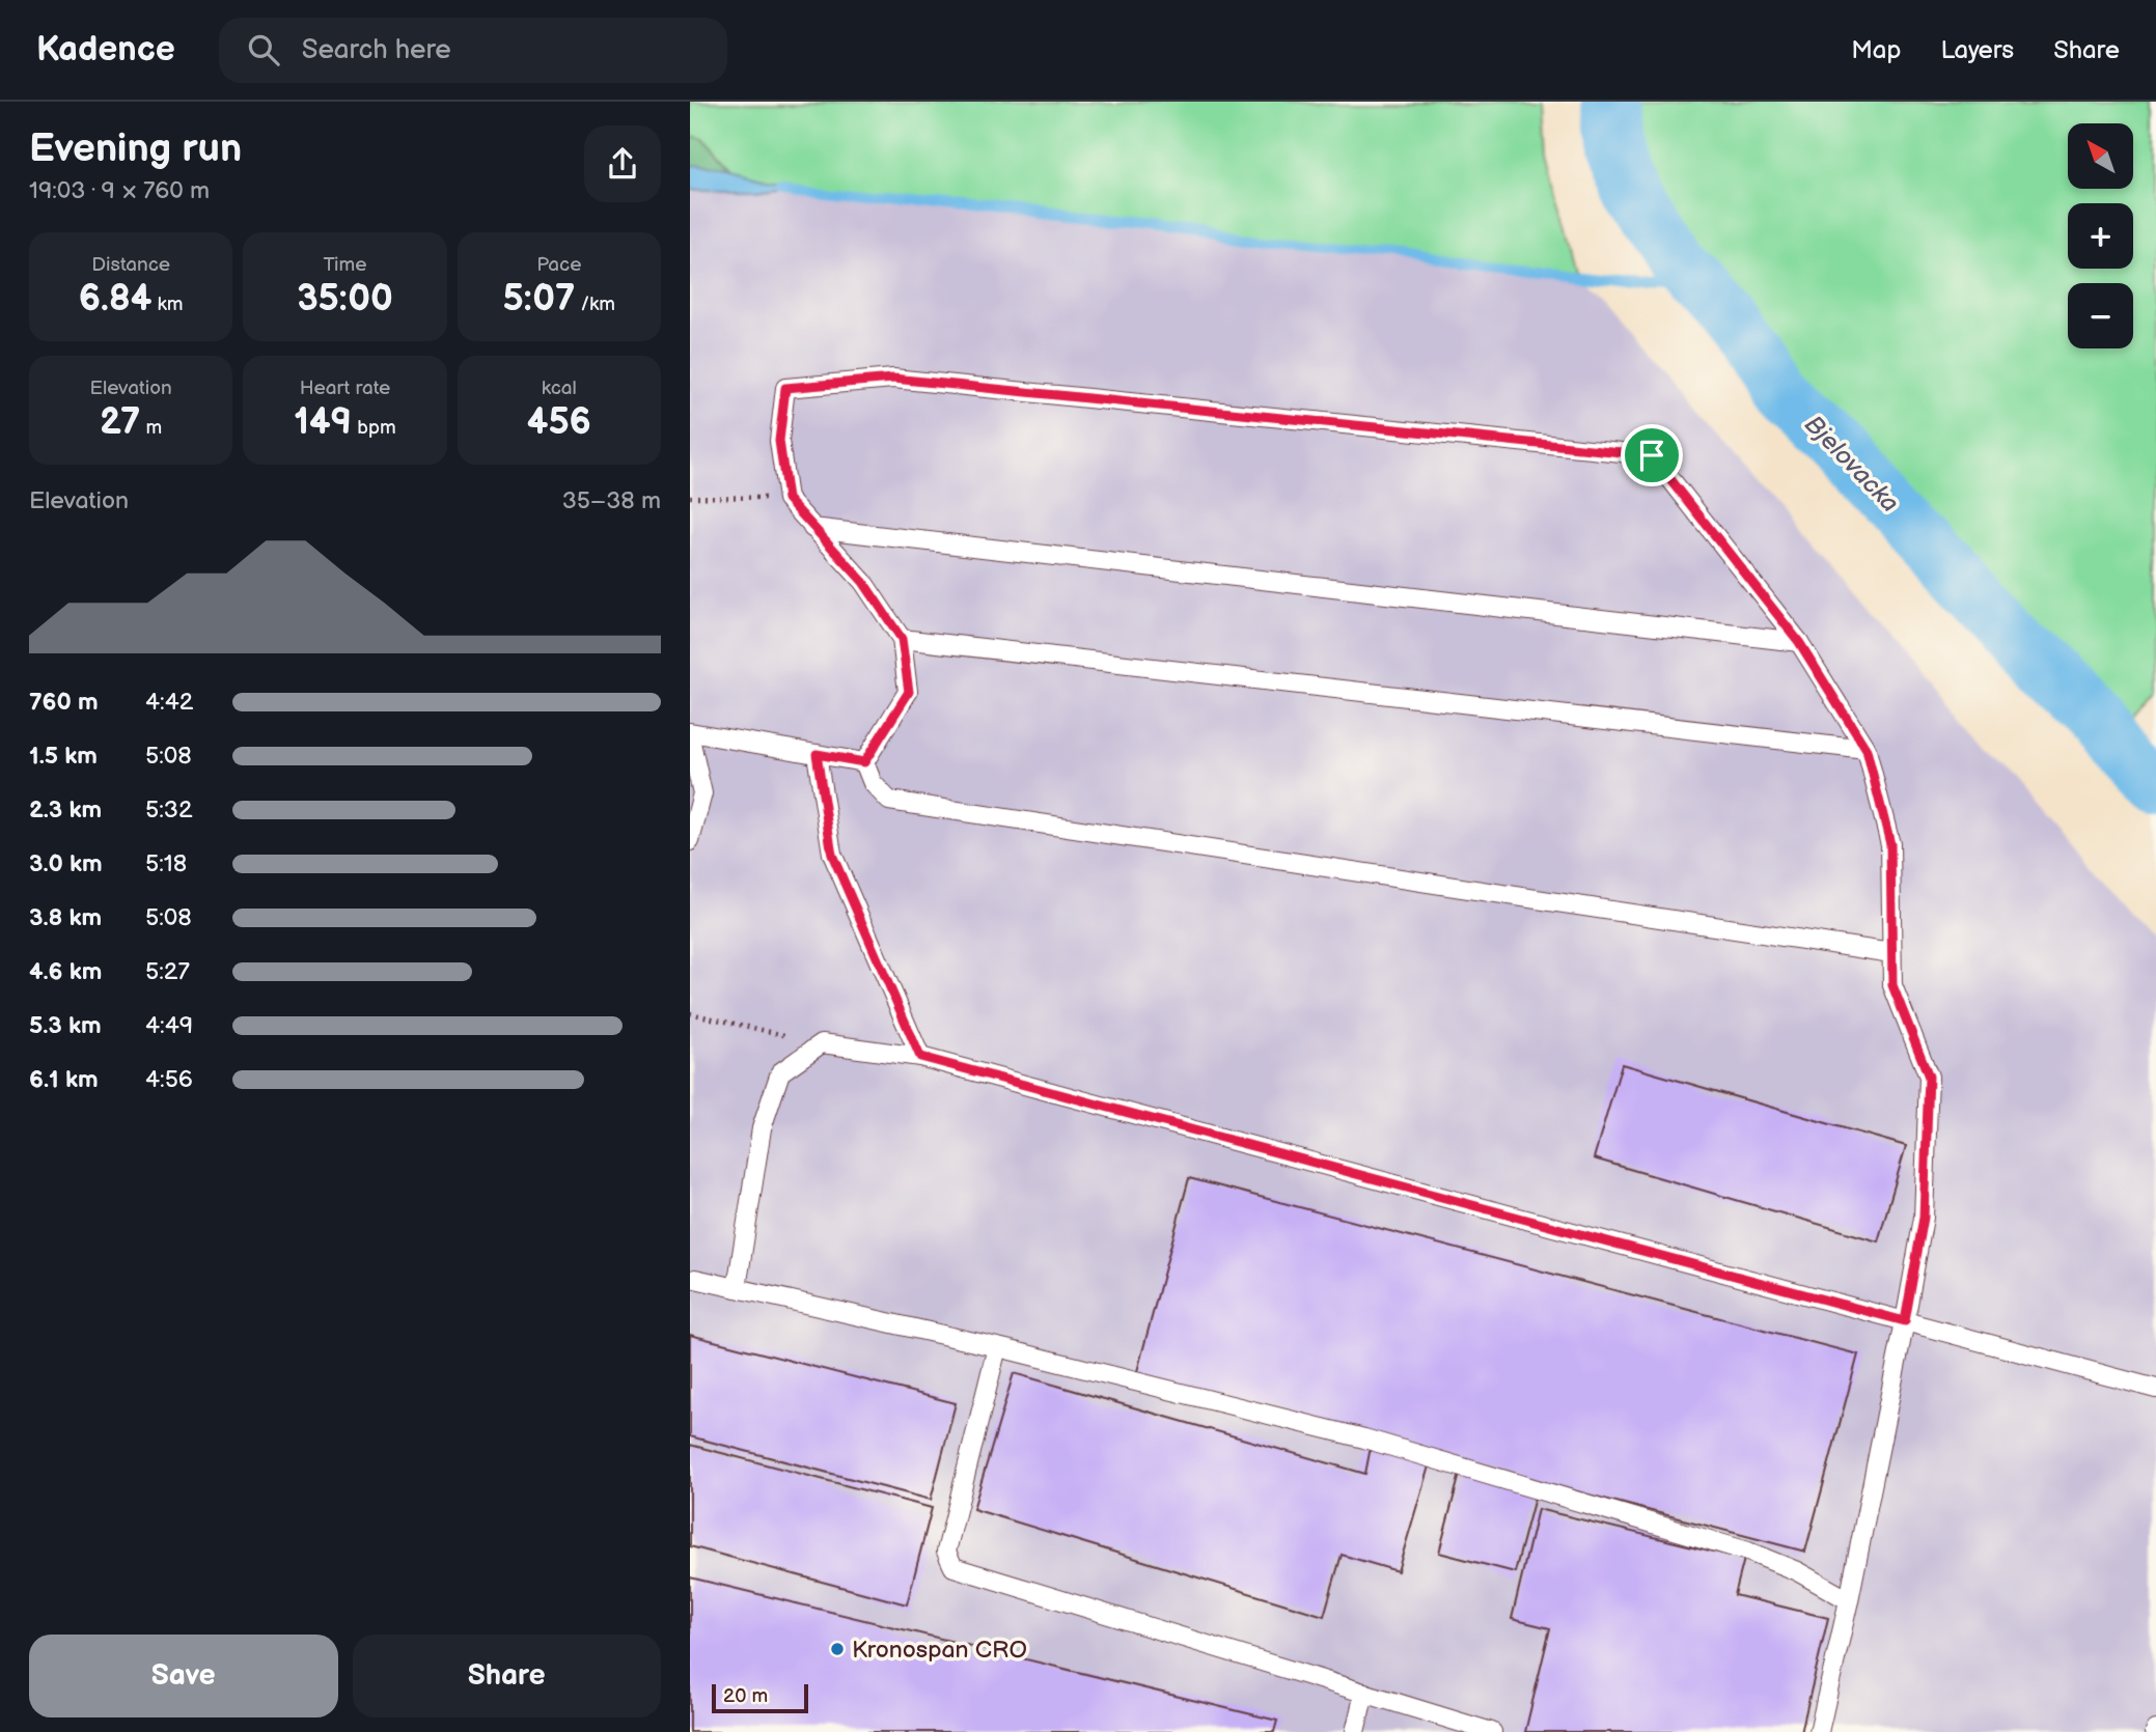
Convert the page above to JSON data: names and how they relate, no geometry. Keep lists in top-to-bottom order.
{
  "water": ["Bjelovacka"],
  "places": ["Kronospan CRO"],
  "scale_bar": "20 m",
  "north": "top left",
  "page": {
    "header": "Kadence",
    "search": "Search here",
    "nav": ["Map", "Layers", "Share"],
    "heading": ["Evening run", "19:03 · 9 × 760 m"],
    "map_buttons": ["+", "−"],
    "stats": [
      ["Distance", "6.84 km"],
      ["Time", "35:00"],
      ["Pace", "5:07 /km"],
      ["Elevation", "27 m"],
      ["Heart rate", "149 bpm"],
      ["kcal", "456"]
    ],
    "chart": ["Elevation", "35–38 m"],
    "list": [
      {
        "name": "760 m",
        "note": "4:42"
      },
      {
        "name": "1.5 km",
        "note": "5:08"
      },
      {
        "name": "2.3 km",
        "note": "5:32"
      },
      {
        "name": "3.0 km",
        "note": "5:18"
      },
      {
        "name": "3.8 km",
        "note": "5:08"
      },
      {
        "name": "4.6 km",
        "note": "5:27"
      },
      {
        "name": "5.3 km",
        "note": "4:49"
      },
      {
        "name": "6.1 km",
        "note": "4:56"
      }
    ],
    "buttons": ["Save", "Share"],
    "scale": "20 m"
  }
}
